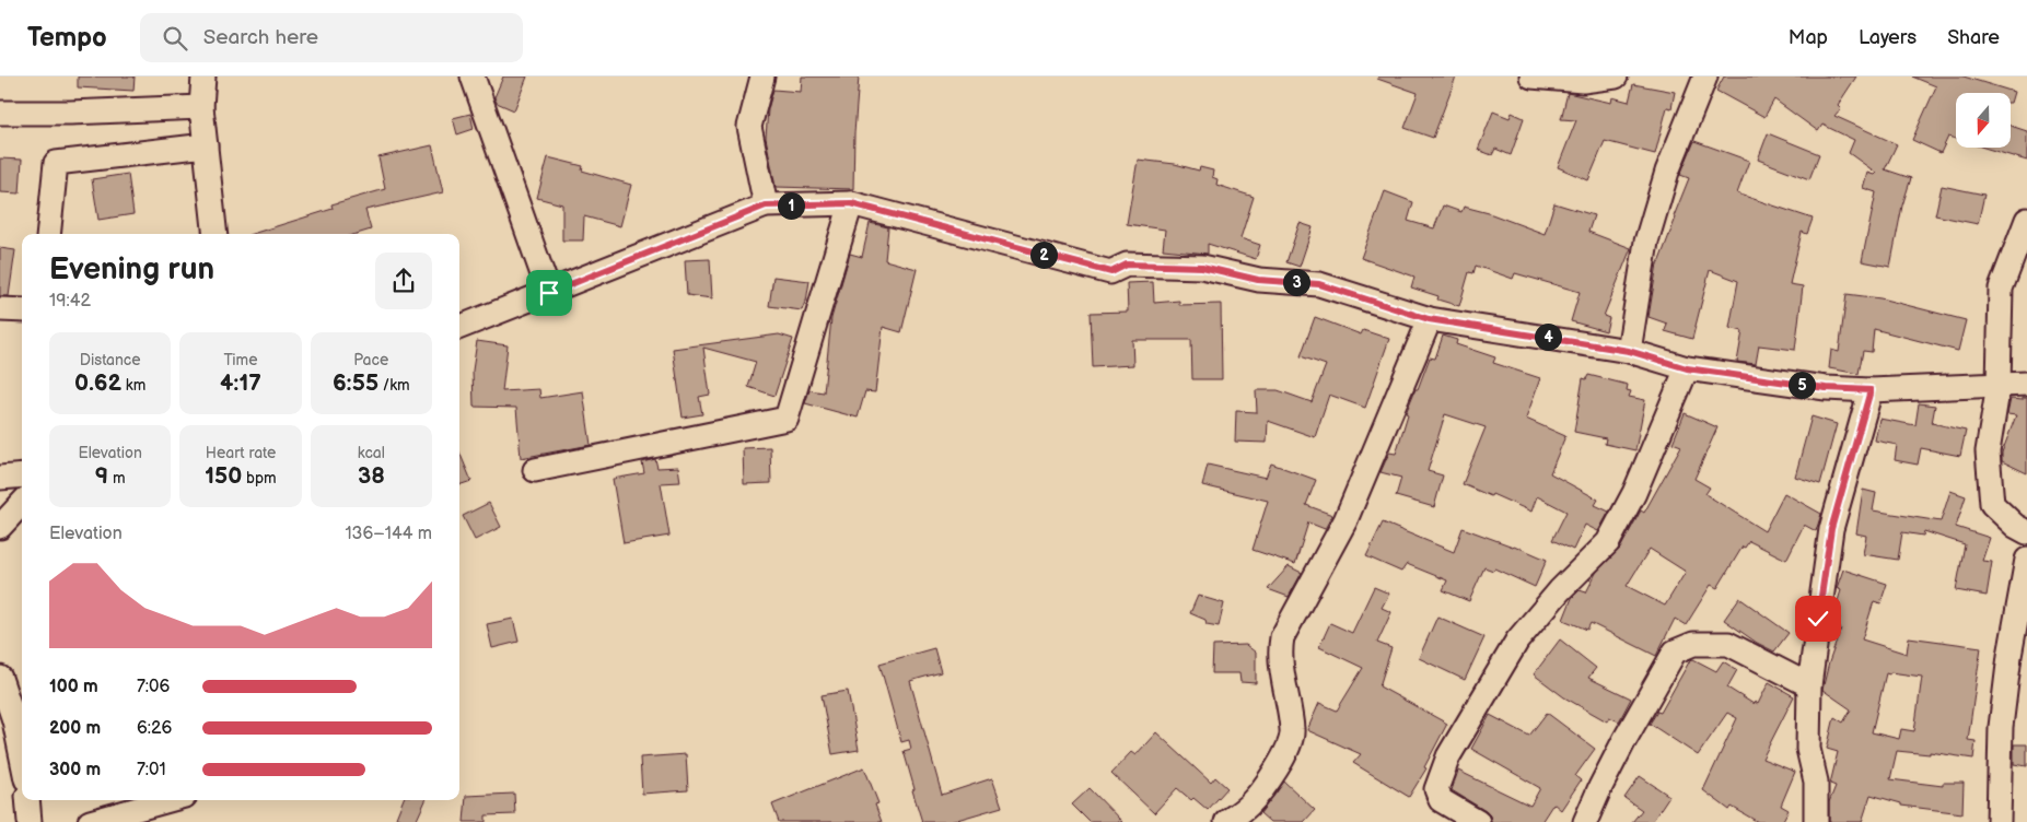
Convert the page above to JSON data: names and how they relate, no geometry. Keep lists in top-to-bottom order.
{
  "north": "bottom",
  "page": {
    "header": "Tempo",
    "search": "Search here",
    "nav": ["Map", "Layers", "Share"],
    "pins": [
      "1",
      "2",
      "3",
      "4",
      "5"
    ],
    "heading": ["Evening run", "19:42"],
    "stats": [
      ["Distance", "0.62 km"],
      ["Time", "4:17"],
      ["Pace", "6:55 /km"],
      ["Elevation", "9 m"],
      ["Heart rate", "150 bpm"],
      ["kcal", "38"]
    ],
    "chart": ["Elevation", "136–144 m"],
    "list": [
      {
        "name": "100 m",
        "note": "7:06"
      },
      {
        "name": "200 m",
        "note": "6:26"
      },
      {
        "name": "300 m",
        "note": "7:01"
      }
    ]
  }
}
